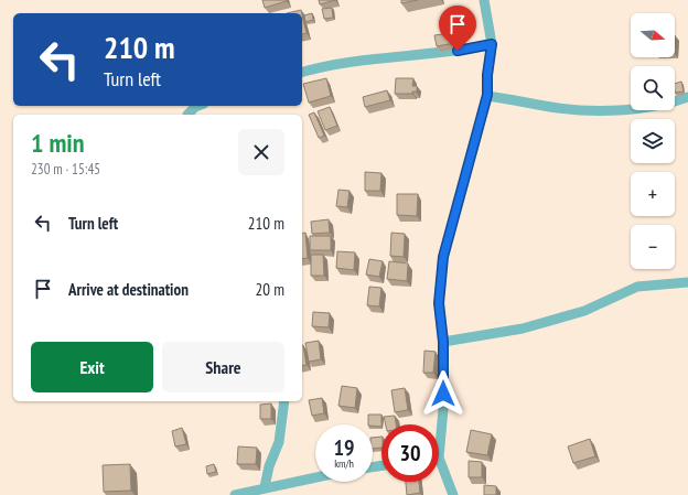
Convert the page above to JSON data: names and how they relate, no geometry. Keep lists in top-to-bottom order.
{
  "north": "right",
  "page": {
    "map_buttons": ["+", "−"],
    "turn": ["210 m", "Turn left"],
    "heading": ["1 min", "230 m · 15:45"],
    "list": [
      {
        "name": "Turn left",
        "value": "210 m"
      },
      {
        "name": "Arrive at destination",
        "value": "20 m"
      }
    ],
    "buttons": ["Exit", "Share"],
    "speed": "19 km/h",
    "limit": "30"
  }
}
